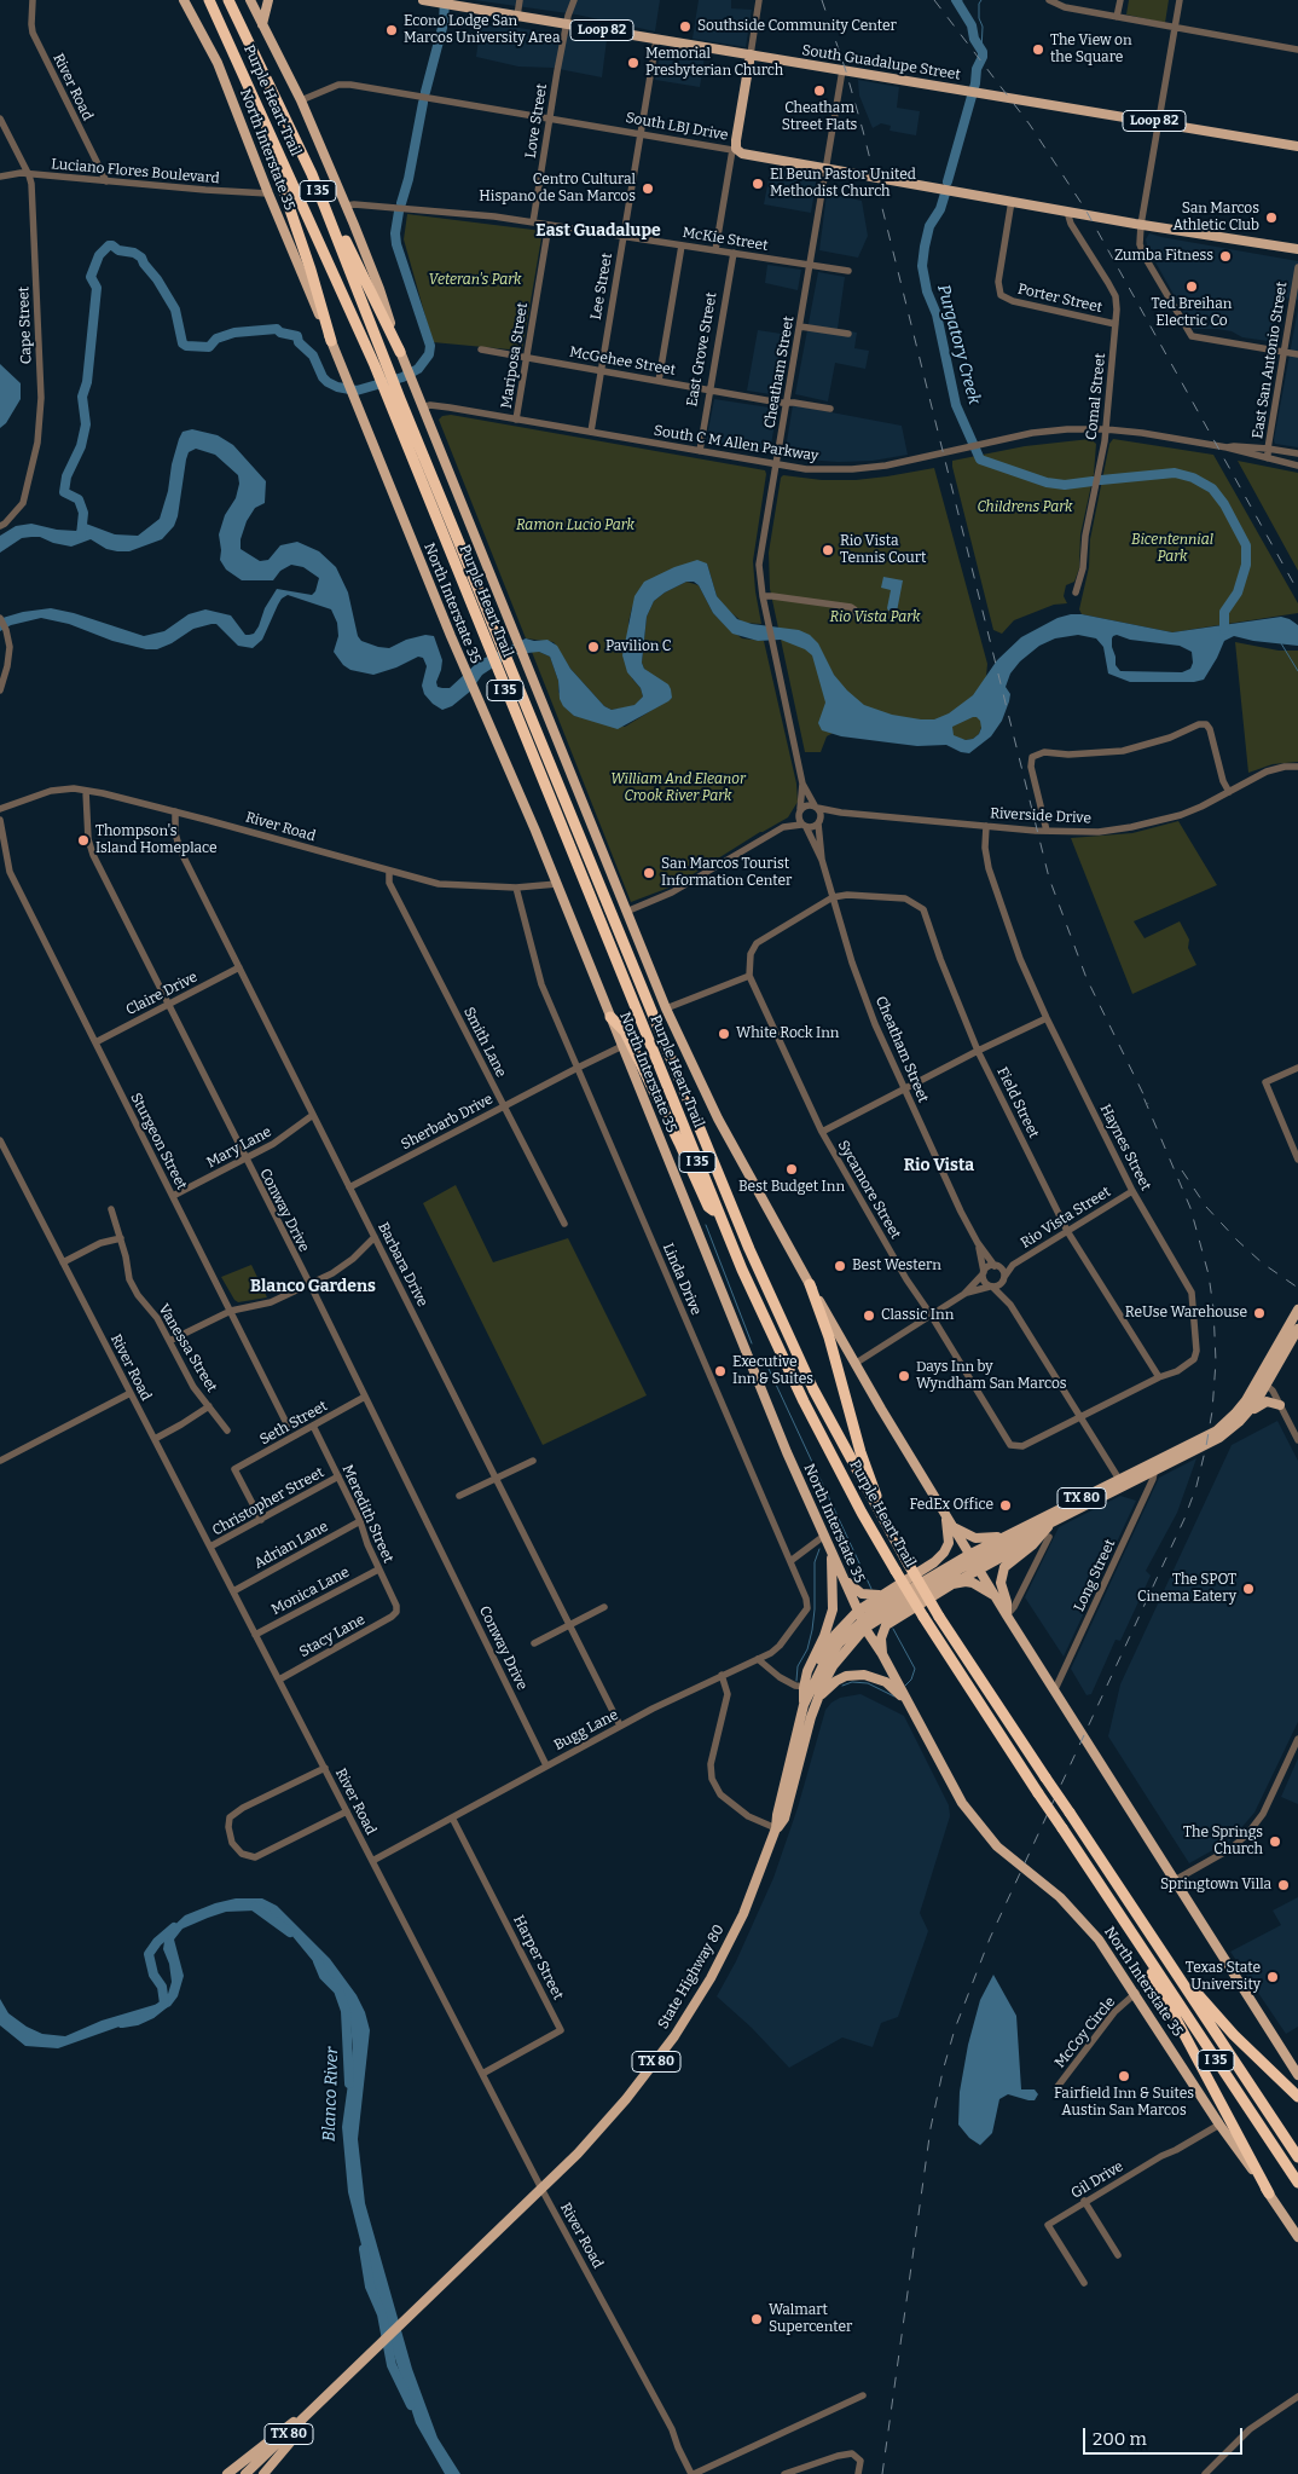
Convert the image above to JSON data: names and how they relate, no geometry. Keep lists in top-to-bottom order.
{
  "streets": {
    "highway": ["Purple Heart Trail", "I 35"],
    "main road": [
      "Loop 82",
      "South Guadalupe Street",
      "South LBJ Drive",
      "North Interstate 35",
      "TX 80",
      "State Highway 80"
    ],
    "street": [
      "River Road",
      "Love Street",
      "Luciano Flores Boulevard",
      "McKie Street",
      "Lee Street",
      "Porter Street",
      "Cape Street",
      "East Grove Street",
      "Mariposa Street",
      "East San Antonio Street",
      "McGehee Street",
      "Cheatham Street",
      "Comal Street",
      "South C M Allen Parkway",
      "Riverside Drive",
      "Claire Drive",
      "Smith Lane",
      "Field Street",
      "Sherbarb Drive",
      "Sturgeon Street",
      "Mary Lane",
      "Haynes Street",
      "Sycamore Street",
      "Conway Drive",
      "Rio Vista Street",
      "Barbara Drive",
      "Linda Drive",
      "Vanessa Street",
      "Seth Street",
      "Christopher Street",
      "Meredith Street",
      "Adrian Lane",
      "Long Street",
      "Monica Lane",
      "Stacy Lane",
      "Bugg Lane",
      "Harper Street",
      "McCoy Circle",
      "Gil Drive"
    ]
  },
  "crossings": [
    ["South Guadalupe Street", "Love Street"],
    ["South Guadalupe Street", "Lee Street"],
    ["South Guadalupe Street", "Cheatham Street"],
    ["River Road", "North Interstate 35"],
    ["River Road", "Luciano Flores Boulevard"],
    ["River Road", "Smith Lane"],
    ["River Road", "Conway Drive"],
    ["River Road", "Barbara Drive"],
    ["River Road", "Linda Drive"],
    ["River Road", "Christopher Street"],
    ["River Road", "Adrian Lane"],
    ["River Road", "Monica Lane"],
    ["River Road", "Stacy Lane"],
    ["River Road", "Bugg Lane"],
    ["River Road", "Harper Street"],
    ["River Road", "State Highway 80"],
    ["Love Street", "South LBJ Drive"],
    ["Love Street", "McKie Street"],
    ["South LBJ Drive", "Lee Street"],
    ["South LBJ Drive", "Porter Street"],
    ["South LBJ Drive", "Cheatham Street"],
    ["South LBJ Drive", "Comal Street"],
    ["North Interstate 35", "Luciano Flores Boulevard"],
    ["North Interstate 35", "Sherbarb Drive"],
    ["North Interstate 35", "State Highway 80"],
    ["North Interstate 35", "McCoy Circle"],
    ["North Interstate 35", "Gil Drive"],
    ["Luciano Flores Boulevard", "Cape Street"],
    ["McKie Street", "Lee Street"],
    ["McKie Street", "East Grove Street"],
    ["McKie Street", "Mariposa Street"],
    ["McKie Street", "Cheatham Street"],
    ["Lee Street", "McGehee Street"],
    ["Lee Street", "South C M Allen Parkway"],
    ["Porter Street", "Comal Street"],
    ["East Grove Street", "McGehee Street"],
    ["East Grove Street", "South C M Allen Parkway"],
    ["Mariposa Street", "McGehee Street"],
    ["Mariposa Street", "South C M Allen Parkway"],
    ["East San Antonio Street", "South C M Allen Parkway"],
    ["McGehee Street", "Cheatham Street"],
    ["Cheatham Street", "South C M Allen Parkway"],
    ["Cheatham Street", "Riverside Drive"],
    ["Cheatham Street", "Field Street"],
    ["Cheatham Street", "Rio Vista Street"],
    ["Comal Street", "South C M Allen Parkway"],
    ["Riverside Drive", "Haynes Street"],
    ["Claire Drive", "Sturgeon Street"],
    ["Claire Drive", "Conway Drive"],
    ["Claire Drive", "Barbara Drive"],
    ["Smith Lane", "Sherbarb Drive"],
    ["Field Street", "Haynes Street"],
    ["Field Street", "Rio Vista Street"],
    ["Sherbarb Drive", "Barbara Drive"],
    ["Sherbarb Drive", "Linda Drive"],
    ["Sturgeon Street", "Mary Lane"],
    ["Mary Lane", "Conway Drive"],
    ["Mary Lane", "Barbara Drive"],
    ["Haynes Street", "Sycamore Street"],
    ["Haynes Street", "Rio Vista Street"],
    ["Conway Drive", "Seth Street"],
    ["Conway Drive", "Bugg Lane"],
    ["Barbara Drive", "Bugg Lane"],
    ["Linda Drive", "Bugg Lane"],
    ["Seth Street", "Christopher Street"],
    ["Seth Street", "Meredith Street"],
    ["TX 80", "Long Street"],
    ["TX 80", "State Highway 80"],
    ["Christopher Street", "Meredith Street"],
    ["Meredith Street", "Adrian Lane"],
    ["Meredith Street", "Monica Lane"],
    ["Meredith Street", "Stacy Lane"],
    ["Bugg Lane", "Harper Street"]
  ],
  "districts": ["East Guadalupe", "Rio Vista", "Blanco Gardens"],
  "water": ["Purgatory Creek", "Blanco River"],
  "parks": [
    "Veteran's Park",
    "Childrens Park",
    "Ramon Lucio Park",
    "Bicentennial Park",
    "Rio Vista Park",
    "William And Eleanor Crook River Park"
  ],
  "places": [
    "Southside Community Center",
    "Econo Lodge San Marcos University Area",
    "The View on the Square",
    "Memorial Presbyterian Church",
    "Cheatham Street Flats",
    "El Beun Pastor United Methodist Church",
    "Centro Cultural Hispano de San Marcos",
    "San Marcos Athletic Club",
    "Zumba Fitness",
    "Ted Breihan Electric Co",
    "Rio Vista Tennis Court",
    "Pavilion C",
    "Thompson's Island Homeplace",
    "San Marcos Tourist Information Center",
    "White Rock Inn",
    "Best Budget Inn",
    "Best Western",
    "ReUse Warehouse",
    "Classic Inn",
    "Executive Inn & Suites",
    "Days Inn by Wyndham San Marcos",
    "FedEx Office",
    "The SPOT Cinema Eatery",
    "The Springs Church",
    "Springtown Villa",
    "Texas State University",
    "Fairfield Inn & Suites Austin San Marcos",
    "Walmart Supercenter"
  ],
  "scale_bar": "200 m"
}
